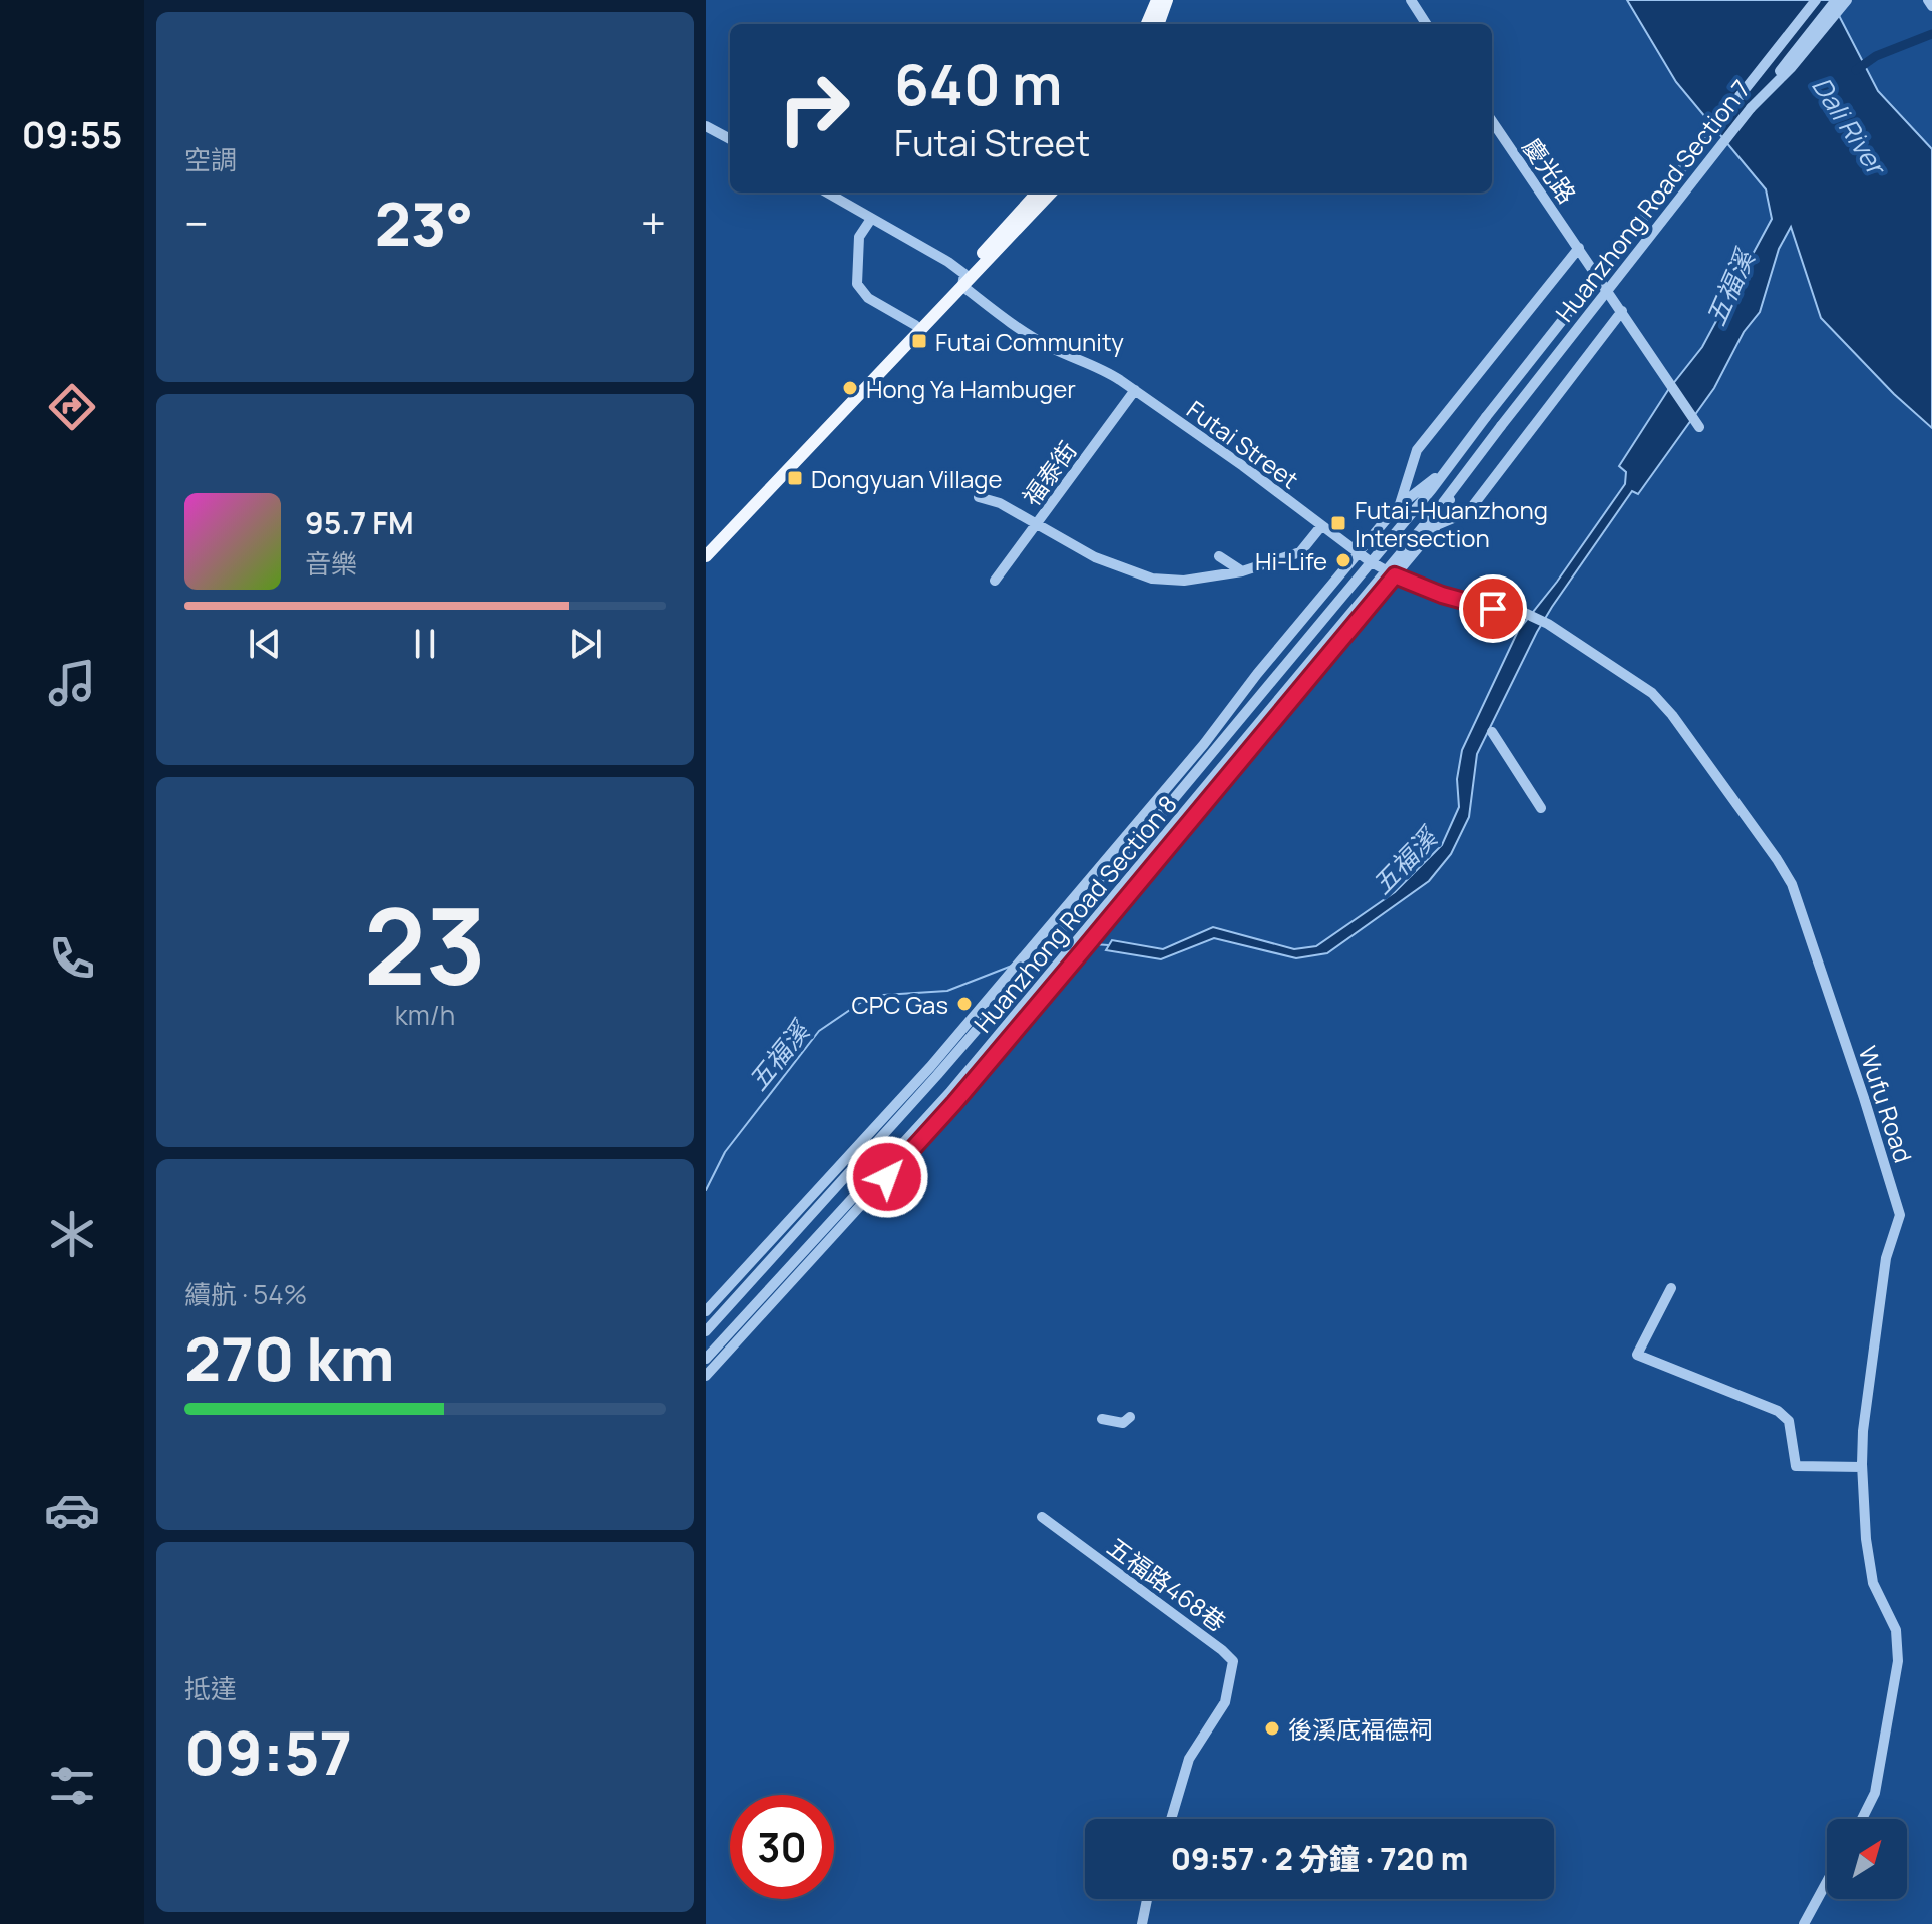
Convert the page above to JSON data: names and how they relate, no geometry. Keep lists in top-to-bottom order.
{
  "streets": {
    "street": [
      "慶光路",
      "Huanzhong Road Section 7",
      "Futai Street",
      "福泰街",
      "Huanzhong Road Section 8",
      "Wufu Road",
      "五福路468巷"
    ]
  },
  "crossings": [
    ["慶光路", "Huanzhong Road Section 8"],
    ["Huanzhong Road Section 7", "Huanzhong Road Section 8"],
    ["Futai Street", "福泰街"],
    ["Futai Street", "Huanzhong Road Section 8"],
    ["Futai Street", "Wufu Road"]
  ],
  "water": ["Dali River", "五福溪"],
  "places": {
    "transit": ["Futai Community", "Dongyuan Village", "Futai-Huanzhong Intersection"],
    "other": [
      "Hong Ya Hambuger",
      "Hi-Life",
      "CPC Gas",
      "後溪底福德祠"
    ]
  },
  "north": "top right",
  "page": {
    "tabs": "09:55",
    "tile": [
      "空調",
      ["23", "km/h"],
      ["續航 · 54%", "270 km"],
      ["抵達", "09:57"]
    ],
    "turn": ["640 m", "Futai Street"],
    "heat": ["−", "23°", "+"],
    "song": ["95.7 FM", "音樂"],
    "limit": "30",
    "trip": "09:57 · 2 分鐘 · 720 m"
  }
}
